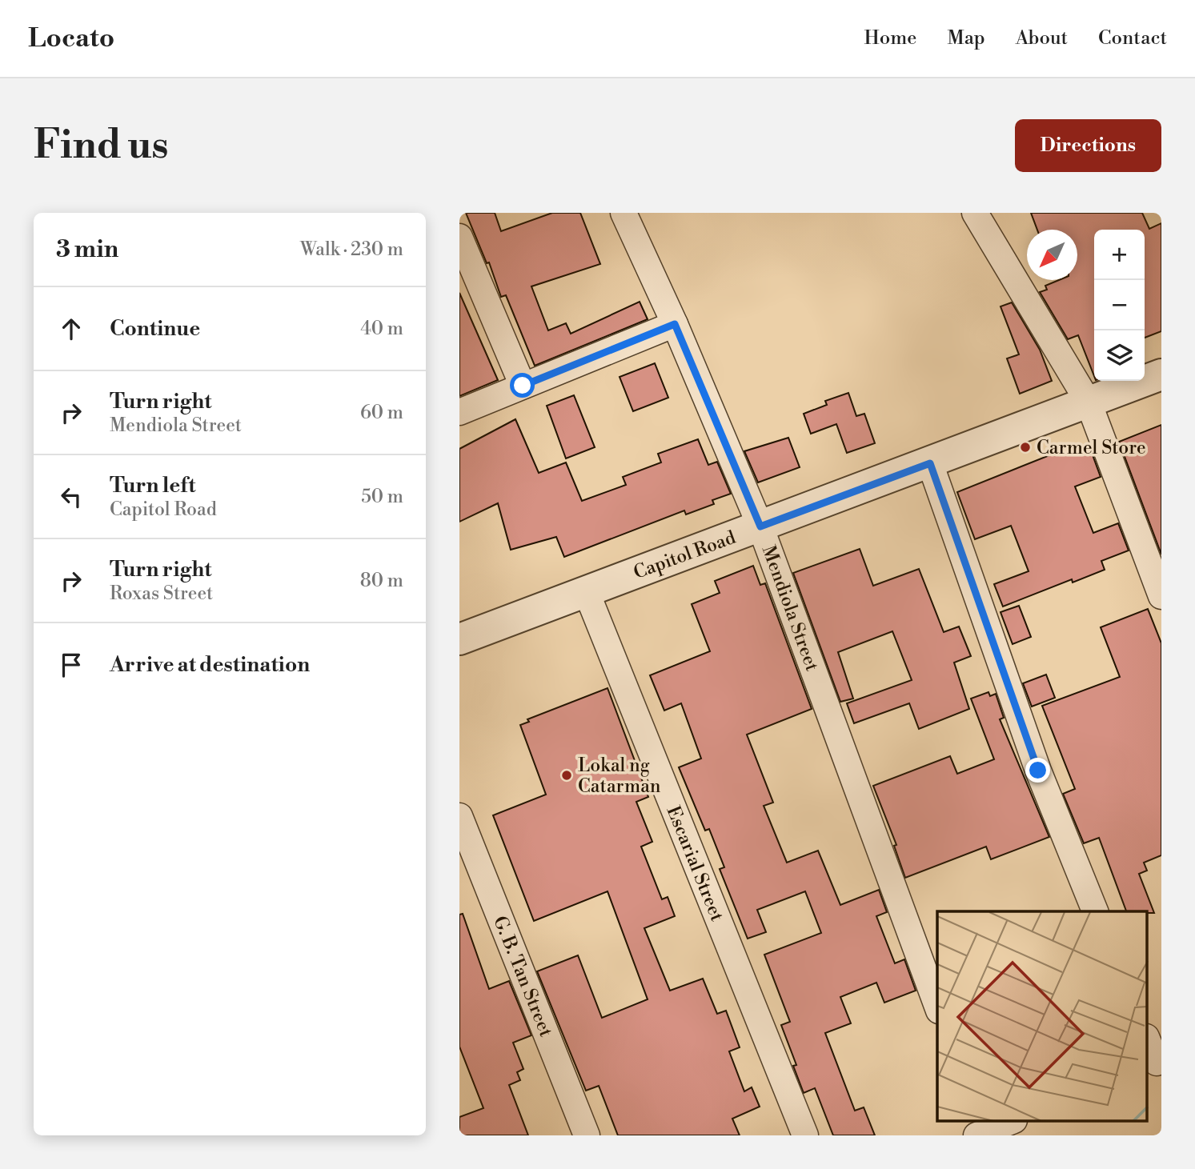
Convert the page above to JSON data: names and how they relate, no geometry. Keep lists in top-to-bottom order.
{
  "streets": {
    "street": [
      "Capitol Road",
      "Mendiola Street",
      "Escarial Street",
      "G. B. Tan Street"
    ]
  },
  "crossings": [
    ["Capitol Road", "Mendiola Street"],
    ["Capitol Road", "Escarial Street"]
  ],
  "places": ["Carmel Store", "Lokal ng Catarman"],
  "north": "bottom left",
  "page": {
    "header": "Locato",
    "nav": [
      "Home",
      "Map",
      "About",
      "Contact"
    ],
    "buttons": "Directions",
    "title": "Find us",
    "heading": ["3 min", "Walk · 230 m"],
    "map_buttons": ["+", "−"],
    "list": [
      ["Continue", "40 m"],
      ["Turn right", "Mendiola Street", "60 m"],
      ["Turn left", "Capitol Road", "50 m"],
      ["Turn right", "Roxas Street", "80 m"],
      "Arrive at destination"
    ]
  }
}
